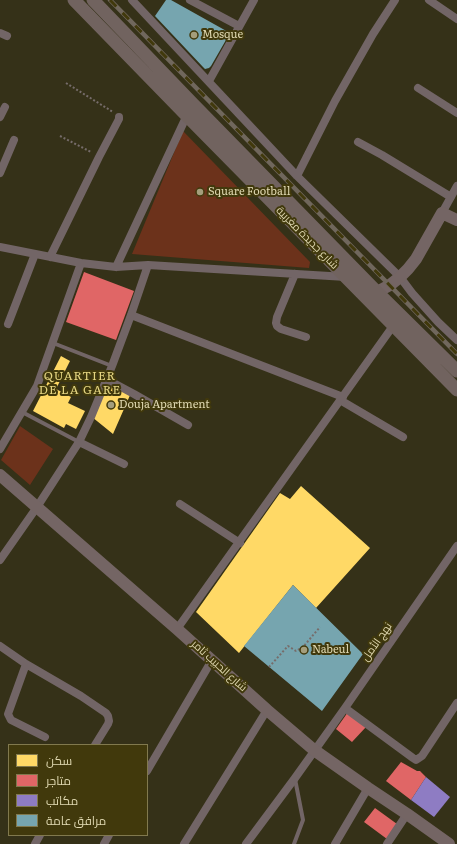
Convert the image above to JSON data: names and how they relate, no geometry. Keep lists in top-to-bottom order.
{
  "streets": {
    "main road": ["شارع جديدة مغربية", "شارع الحبيب ثامر"],
    "street": ["نهج الأمل"]
  },
  "crossings": [
    ["نهج الأمل", "شارع الحبيب ثامر"]
  ],
  "districts": ["QUARTIER DE LA GARE"],
  "places": [
    "Mosque",
    "Square Football",
    "Douja Apartment",
    "Nabeul"
  ],
  "legend": [
    "سكن",
    "متاجر",
    "مكاتب",
    "مرافق عامة"
  ]
}
